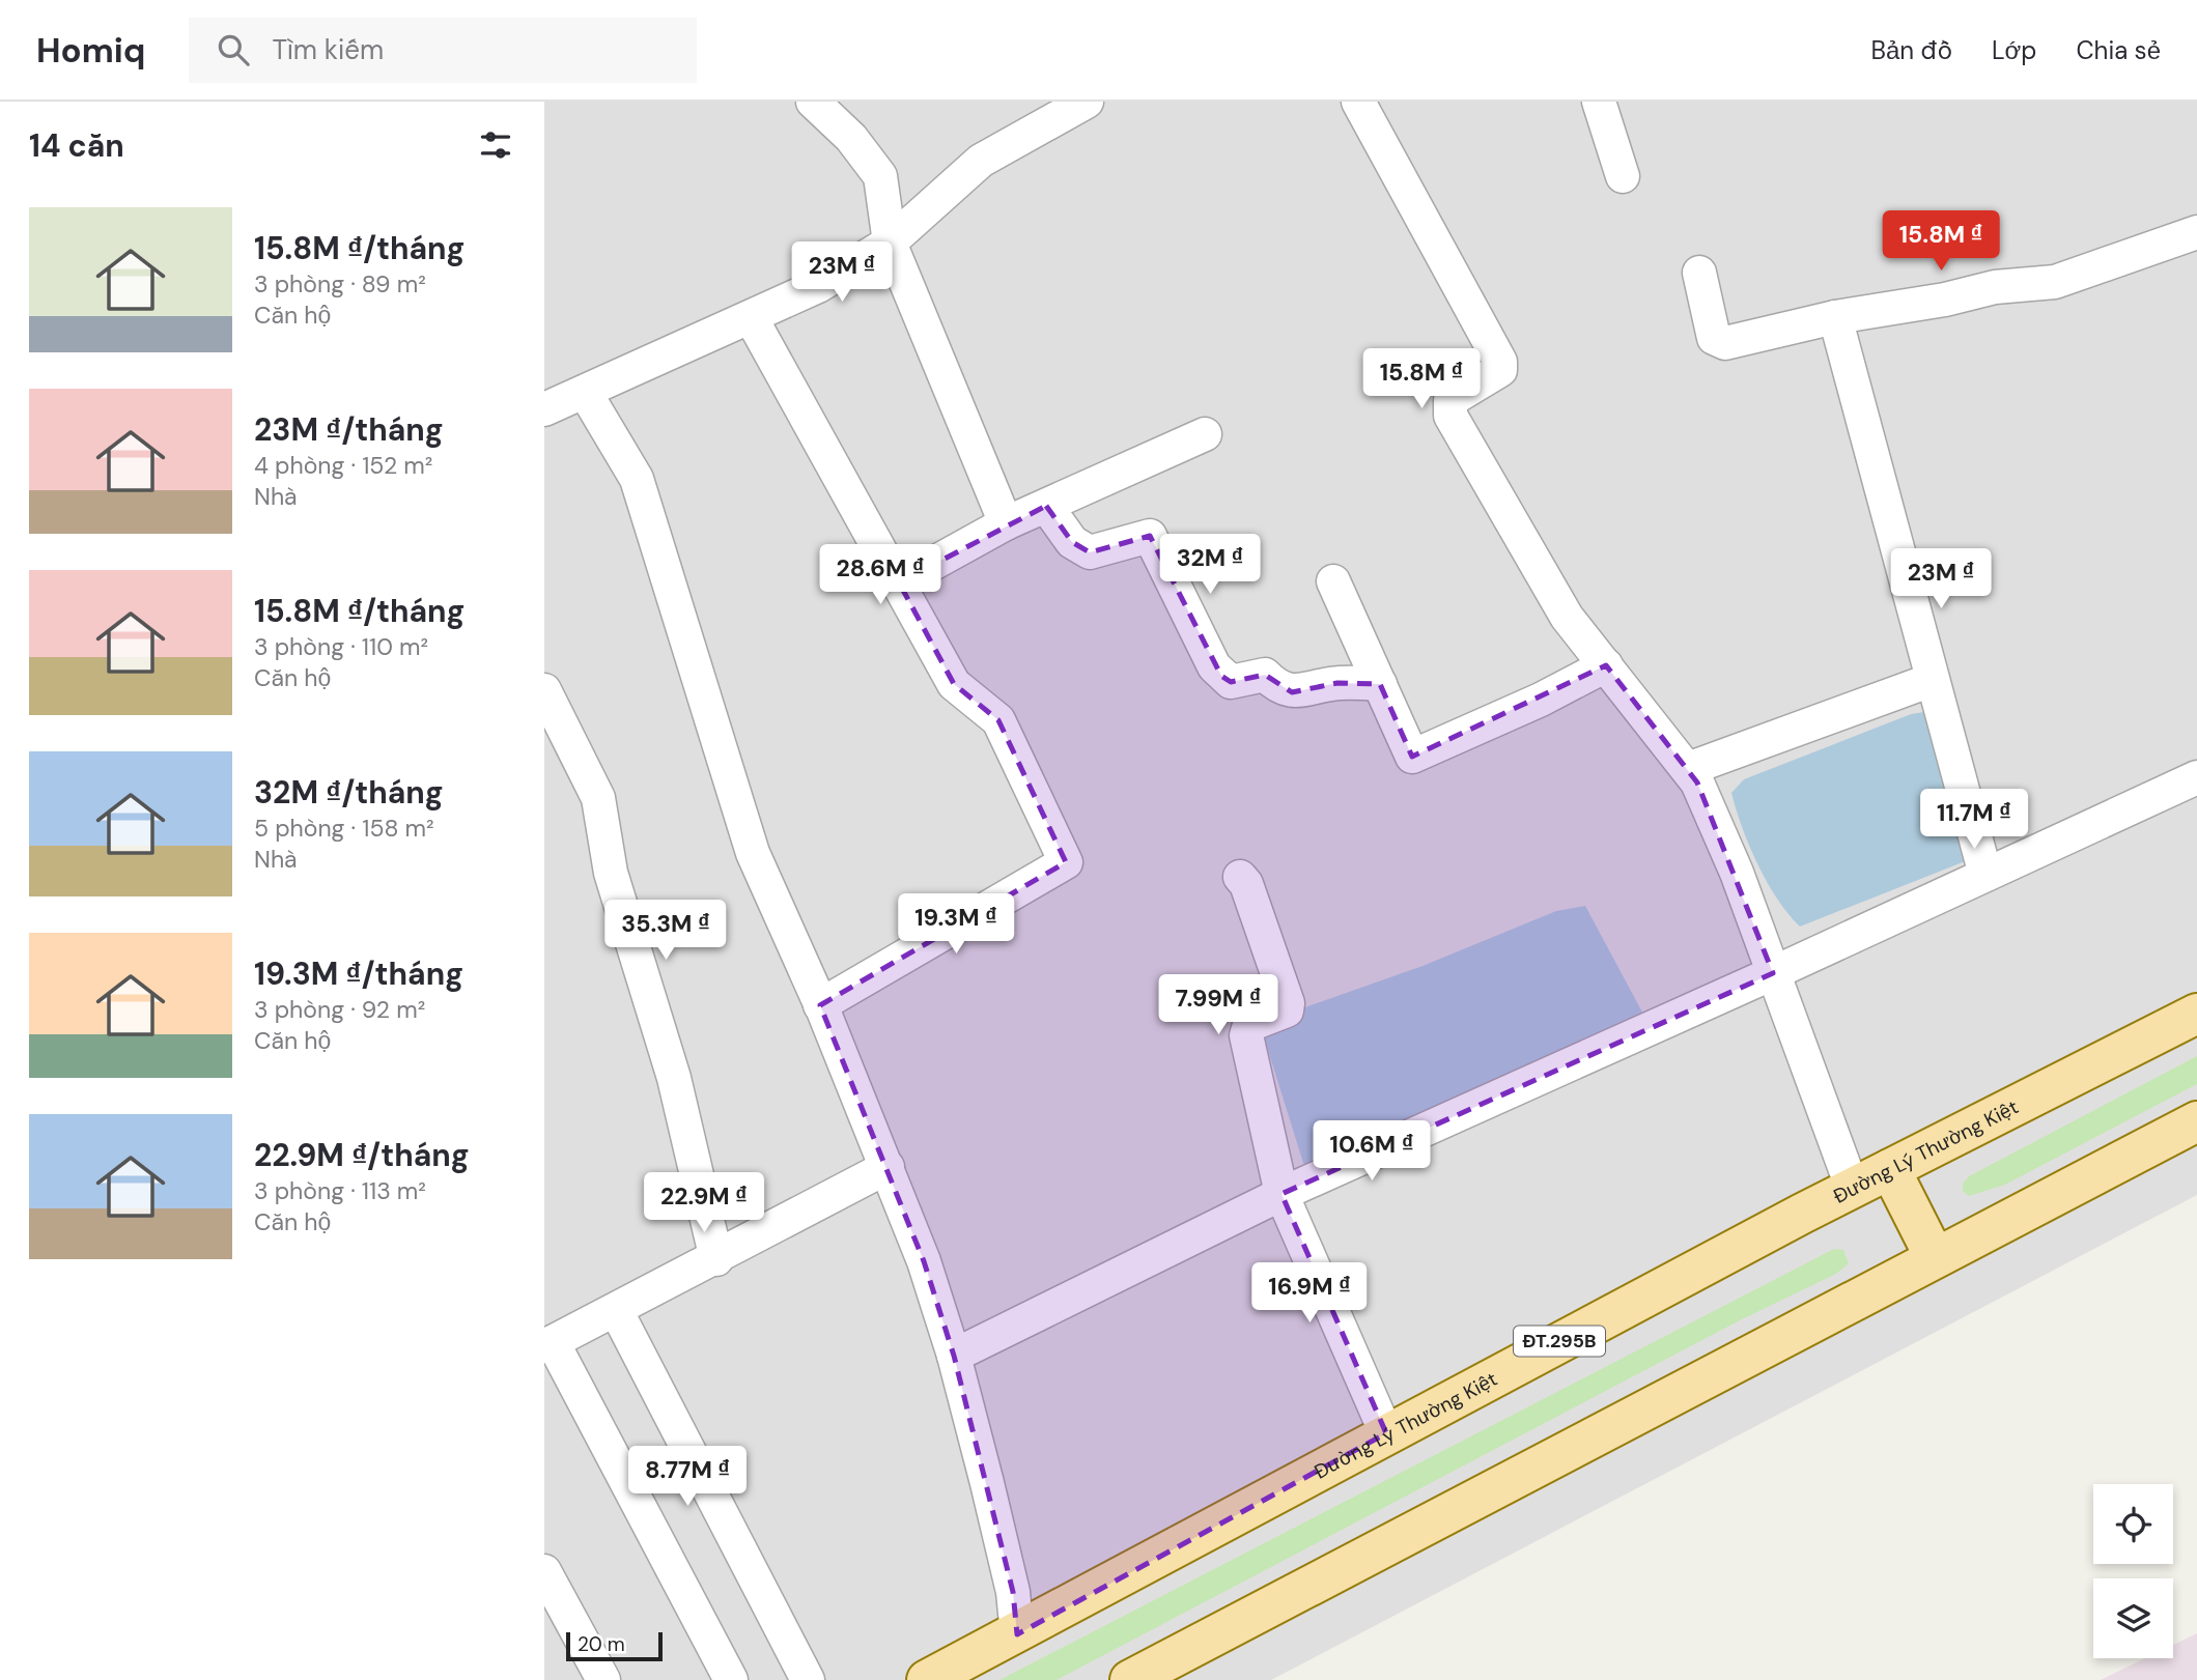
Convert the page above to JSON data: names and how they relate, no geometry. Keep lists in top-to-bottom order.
{
  "streets": {
    "main road": ["Đường Lý Thường Kiệt", "ĐT.295B"]
  },
  "scale_bar": "20 m",
  "page": {
    "header": "Homiq",
    "search": "Tìm kiếm",
    "nav": ["Bản đồ", "Lớp", "Chia sẻ"],
    "heading": "14 căn",
    "list": [
      {
        "name": "15.8M ₫/tháng",
        "note": "3 phòng · 89 m² · Căn hộ"
      },
      {
        "name": "23M ₫/tháng",
        "note": "4 phòng · 152 m² · Nhà"
      },
      {
        "name": "15.8M ₫/tháng",
        "note": "3 phòng · 110 m² · Căn hộ"
      },
      {
        "name": "32M ₫/tháng",
        "note": "5 phòng · 158 m² · Nhà"
      },
      {
        "name": "19.3M ₫/tháng",
        "note": "3 phòng · 92 m² · Căn hộ"
      },
      {
        "name": "22.9M ₫/tháng",
        "note": "3 phòng · 113 m² · Căn hộ"
      }
    ],
    "price": [
      "15.8M ₫",
      "23M ₫",
      "15.8M ₫",
      "32M ₫",
      "28.6M ₫",
      "23M ₫",
      "11.7M ₫",
      "19.3M ₫",
      "35.3M ₫",
      "7.99M ₫",
      "10.6M ₫",
      "22.9M ₫",
      "16.9M ₫",
      "8.77M ₫"
    ],
    "scale": "20 m"
  }
}
